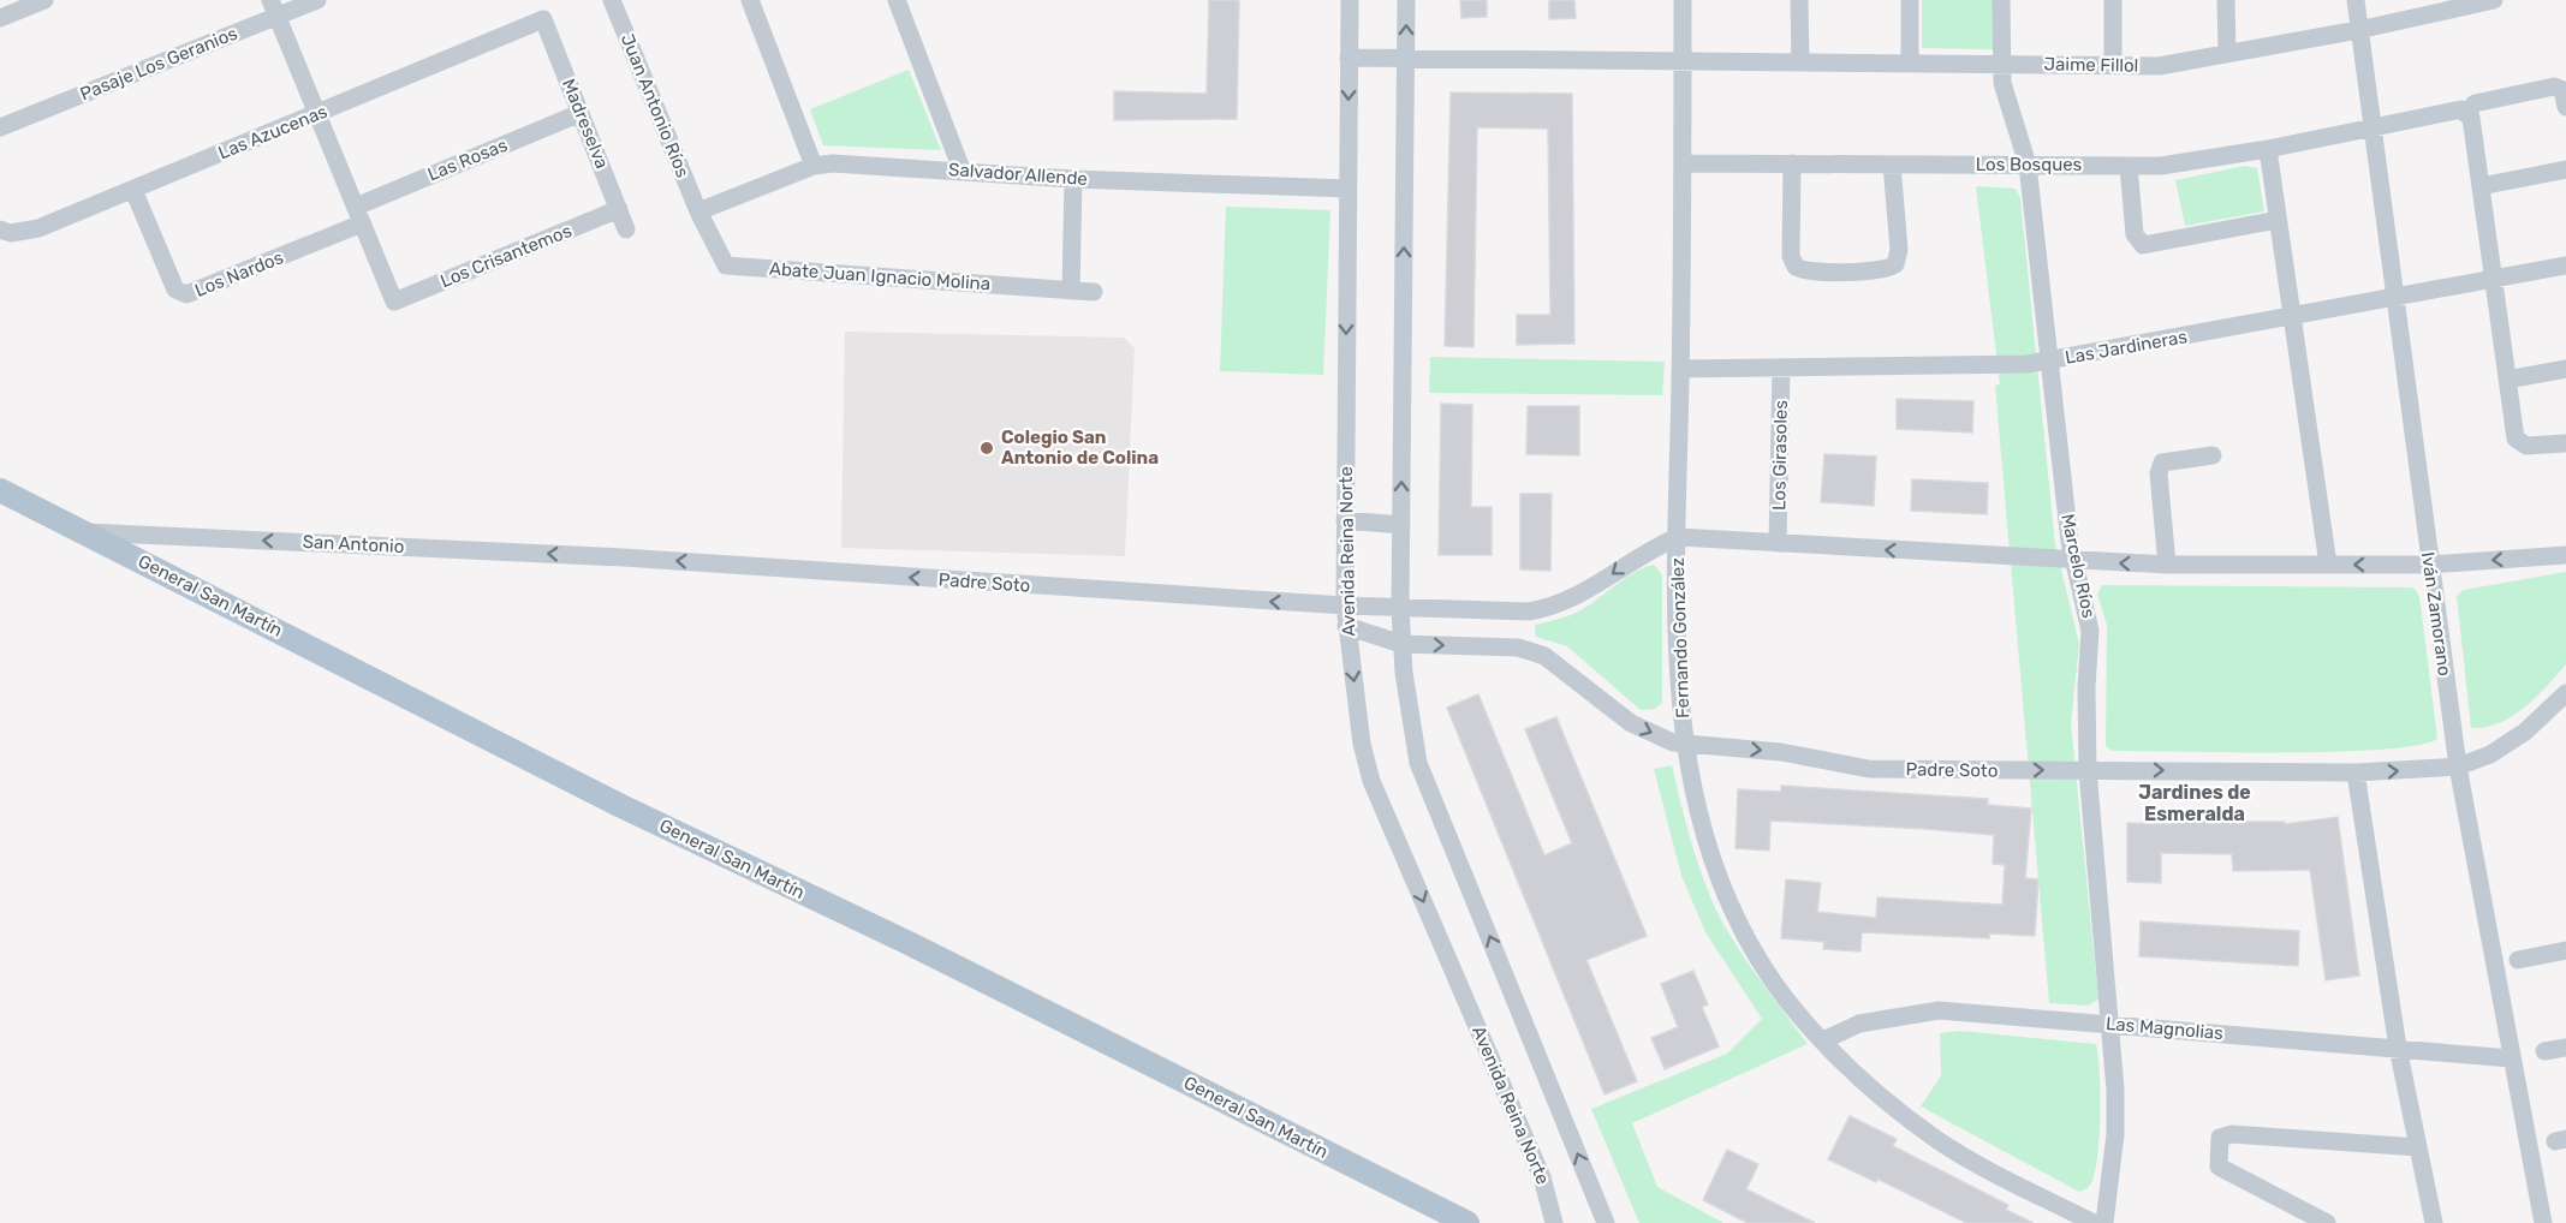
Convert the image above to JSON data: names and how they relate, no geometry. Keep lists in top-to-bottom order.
{
  "streets": {
    "main road": ["General San Martín"],
    "street": [
      "Pasaje Los Geranios",
      "Jaime Fillol",
      "Juan Antonio Ríos",
      "Madreselva",
      "Las Azucenas",
      "Las Rosas",
      "Los Bosques",
      "Salvador Allende",
      "Los Crisantemos",
      "Los Nardos",
      "Abate Juan Ignacio Molina",
      "Las Jardineras",
      "Los Girasoles",
      "San Antonio",
      "Avenida Reina Norte",
      "Marcelo Ríos",
      "Padre Soto",
      "Iván Zamorano",
      "Fernando González",
      "Las Magnolias"
    ]
  },
  "crossings": [
    ["Jaime Fillol", "Marcelo Ríos"],
    ["Jaime Fillol", "Iván Zamorano"],
    ["Jaime Fillol", "Fernando González"],
    ["Juan Antonio Ríos", "Salvador Allende"],
    ["Juan Antonio Ríos", "Abate Juan Ignacio Molina"],
    ["Madreselva", "Las Azucenas"],
    ["Madreselva", "Las Rosas"],
    ["Madreselva", "Los Crisantemos"],
    ["Las Azucenas", "Los Nardos"],
    ["Las Rosas", "Los Crisantemos"],
    ["Las Rosas", "Los Nardos"],
    ["Los Bosques", "Marcelo Ríos"],
    ["Los Bosques", "Iván Zamorano"],
    ["Los Bosques", "Fernando González"],
    ["Salvador Allende", "Abate Juan Ignacio Molina"],
    ["Salvador Allende", "Avenida Reina Norte"],
    ["Los Crisantemos", "Los Nardos"],
    ["Las Jardineras", "Los Girasoles"],
    ["Las Jardineras", "Marcelo Ríos"],
    ["Las Jardineras", "Iván Zamorano"],
    ["Las Jardineras", "Fernando González"],
    ["San Antonio", "Padre Soto"],
    ["San Antonio", "General San Martín"],
    ["Avenida Reina Norte", "Padre Soto"],
    ["Marcelo Ríos", "Padre Soto"],
    ["Marcelo Ríos", "Las Magnolias"],
    ["Padre Soto", "Iván Zamorano"],
    ["Padre Soto", "Fernando González"],
    ["Iván Zamorano", "Las Magnolias"],
    ["Fernando González", "Las Magnolias"]
  ],
  "one_way": ["San Antonio"],
  "districts": ["Jardines de Esmeralda"],
  "places": ["Colegio San Antonio de Colina"]
}
